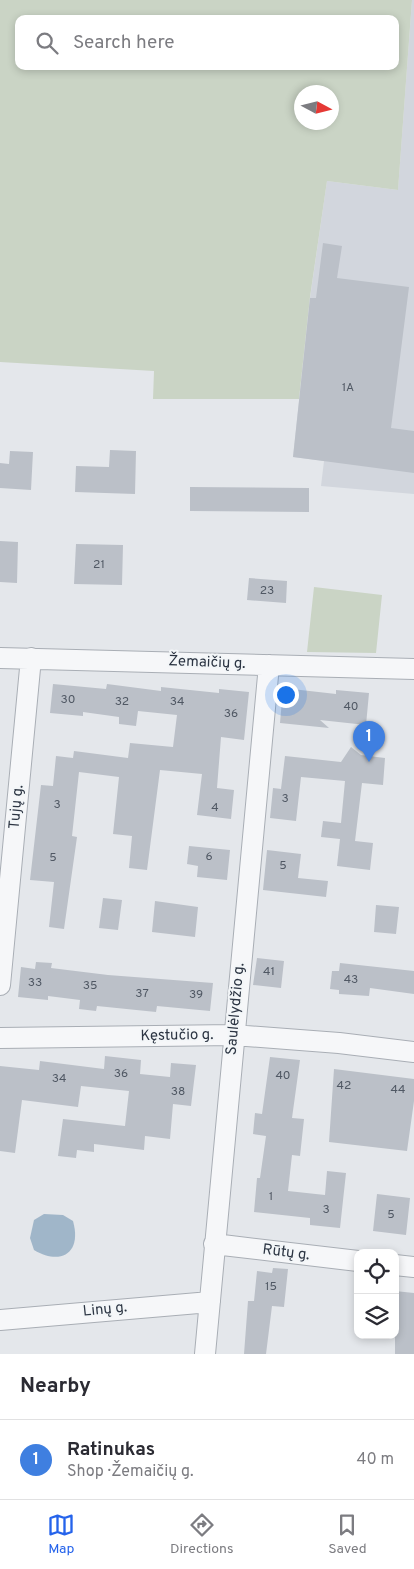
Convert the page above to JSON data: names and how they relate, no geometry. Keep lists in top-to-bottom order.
{
  "streets": {
    "street": [
      "Žemaičių g.",
      "Tujų g.",
      "Saulėlydžio g.",
      "Kęstučio g.",
      "Rūtų g.",
      "Linų g."
    ]
  },
  "crossings": [
    ["Žemaičių g.", "Tujų g."],
    ["Žemaičių g.", "Saulėlydžio g."],
    ["Saulėlydžio g.", "Kęstučio g."],
    ["Saulėlydžio g.", "Rūtų g."],
    ["Saulėlydžio g.", "Linų g."]
  ],
  "house_numbers": [
    "1A",
    "21",
    "23",
    "30",
    "32",
    "34",
    "40",
    "36",
    "3",
    "3",
    "4",
    "6",
    "5",
    "5",
    "41",
    "43",
    "33",
    "35",
    "37",
    "39",
    "36",
    "40",
    "34",
    "42",
    "44",
    "38",
    "1",
    "3",
    "5",
    "15"
  ],
  "north": "right",
  "page": {
    "search": "Search here",
    "pins": "1",
    "heading": "Nearby",
    "list": [
      {
        "mark": "1",
        "name": "Ratinukas",
        "note": "Shop · Žemaičių g.",
        "value": "40 m"
      }
    ],
    "nav": ["Map", "Directions", "Saved"]
  }
}
